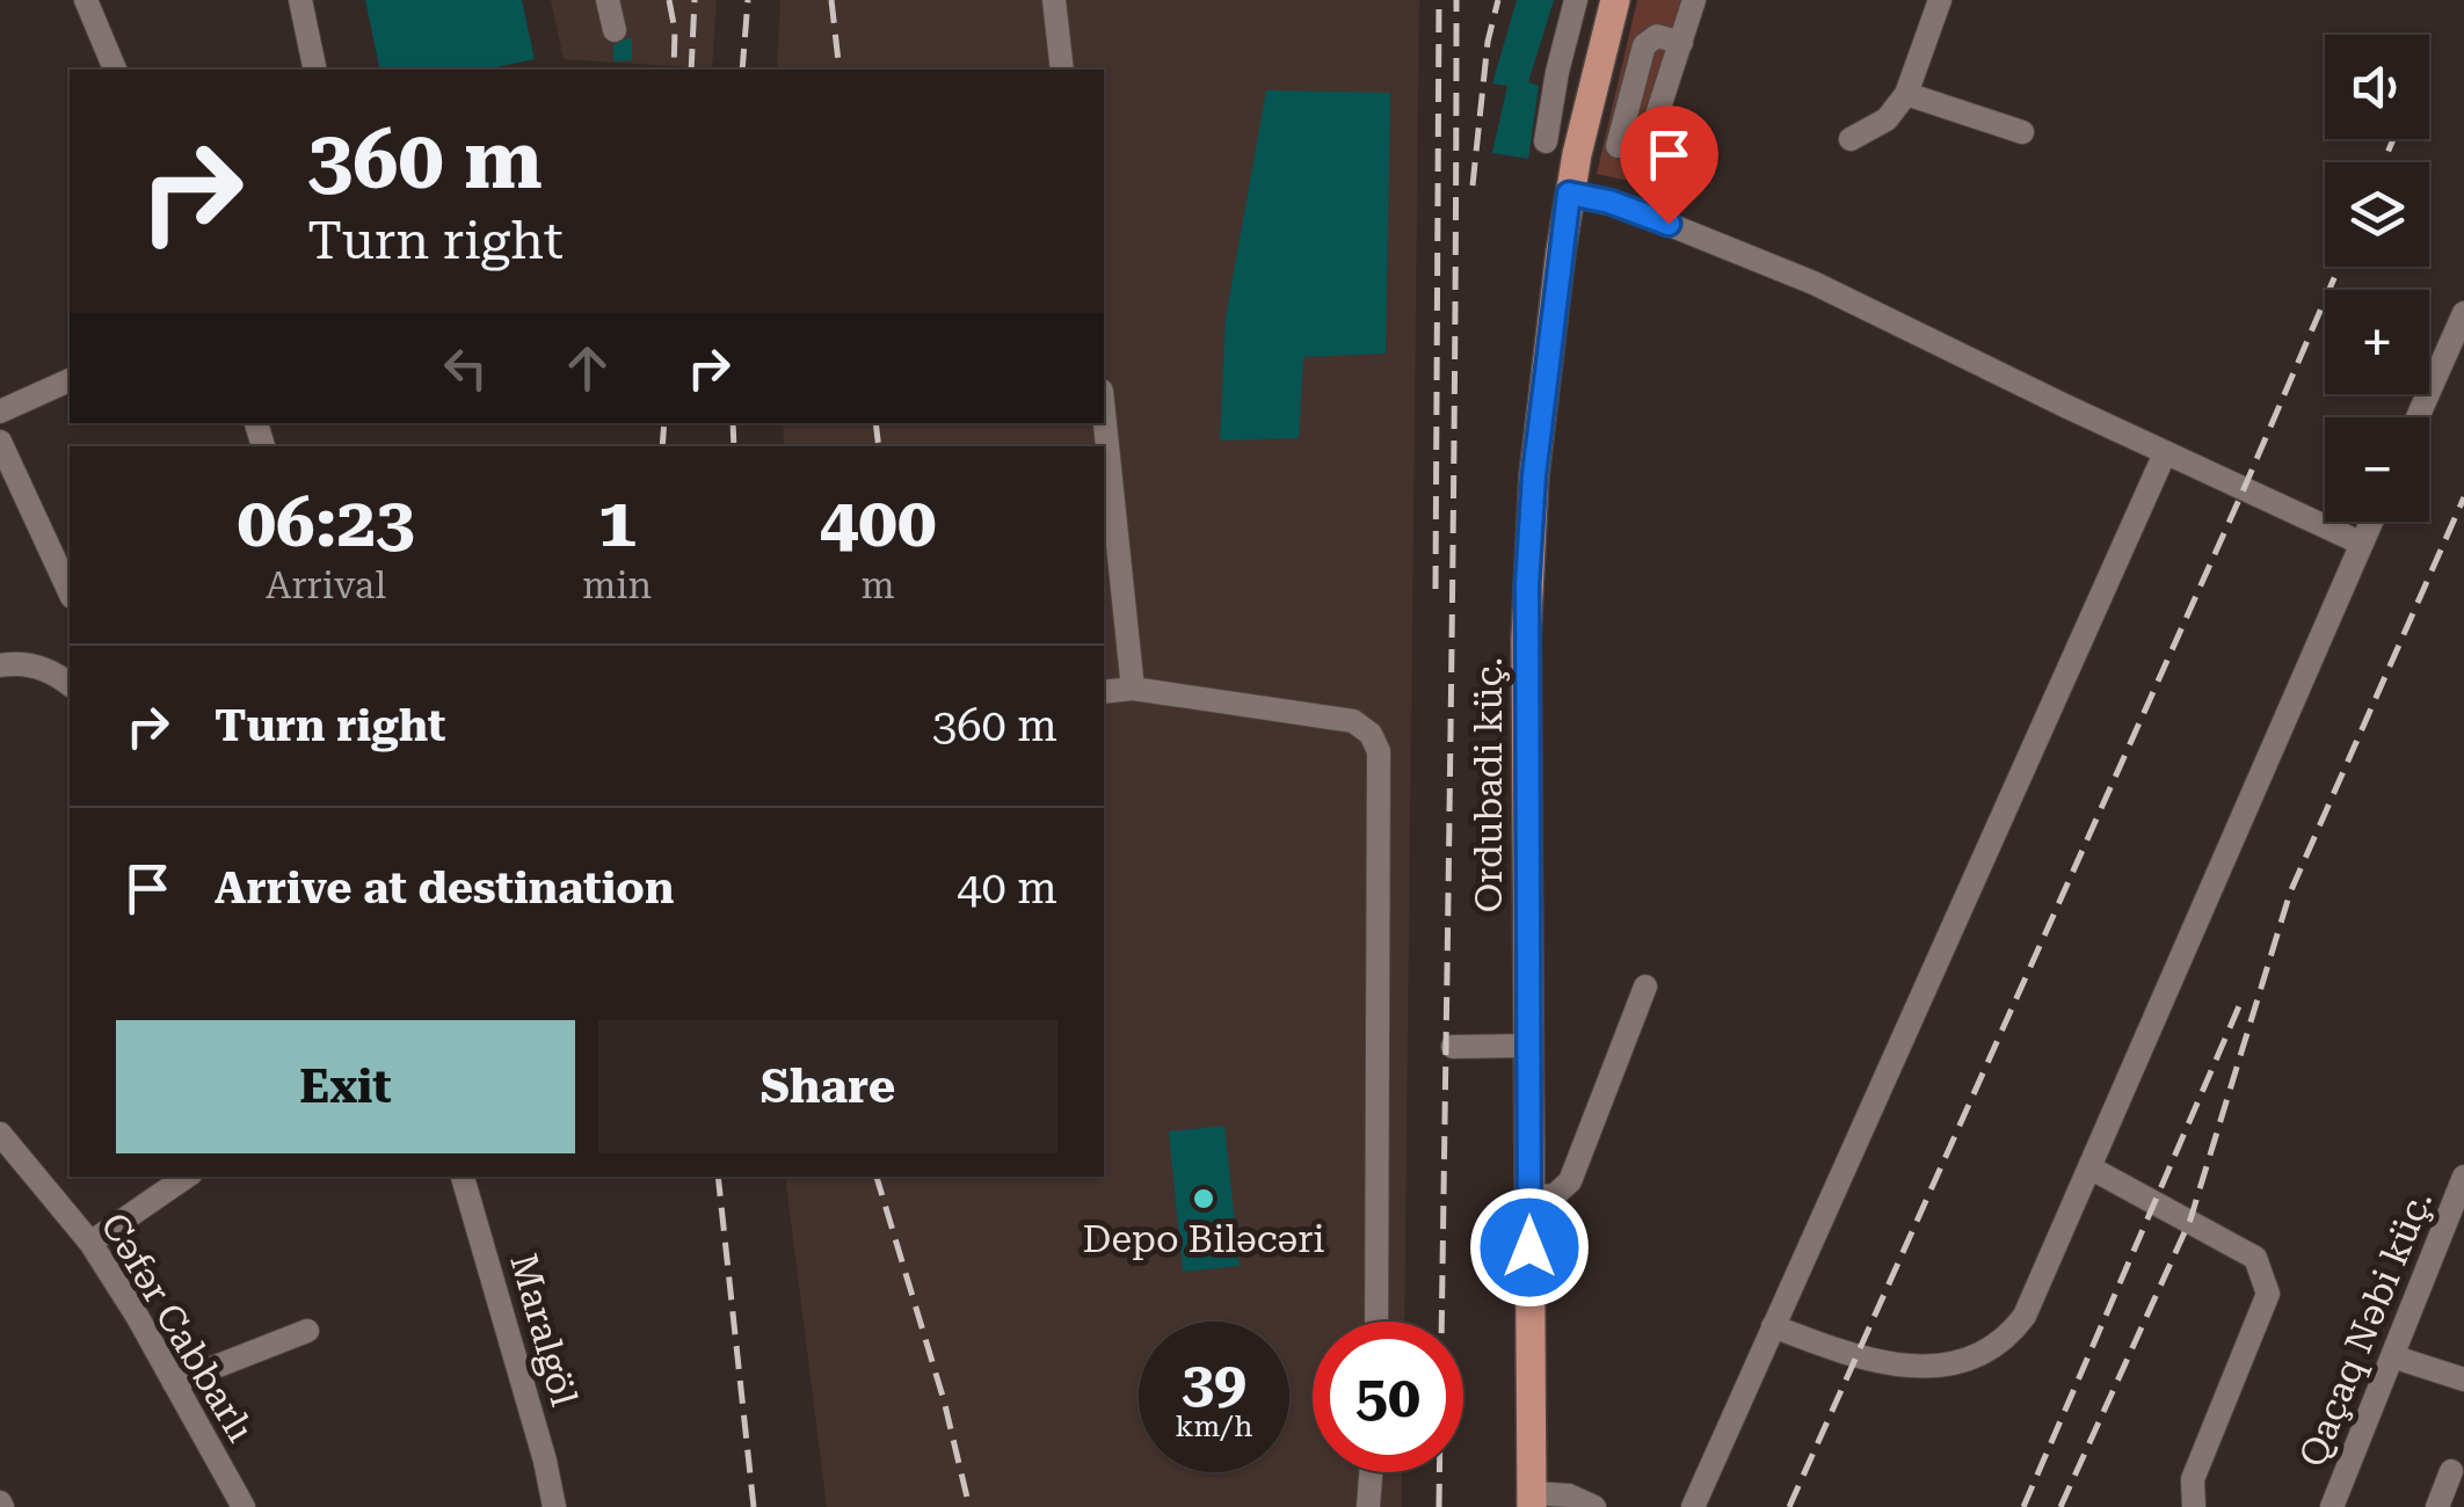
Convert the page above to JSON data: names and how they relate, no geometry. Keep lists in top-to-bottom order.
{
  "streets": {
    "main road": ["Ordubadi küç."],
    "street": ["Cəfər Cabbarlı", "Qaçaq Nəbi küç.", "Maralgöl"]
  },
  "places": ["Depo Biləcəri"],
  "page": {
    "map_buttons": ["+", "−"],
    "turn": ["360 m", "Turn right"],
    "eta": [
      "06:23",
      "Arrival",
      "1",
      "min",
      "400",
      "m"
    ],
    "list": [
      {
        "name": "Turn right",
        "value": "360 m"
      },
      {
        "name": "Arrive at destination",
        "value": "40 m"
      }
    ],
    "buttons": ["Exit", "Share"],
    "speed": "39 km/h",
    "limit": "50"
  }
}
